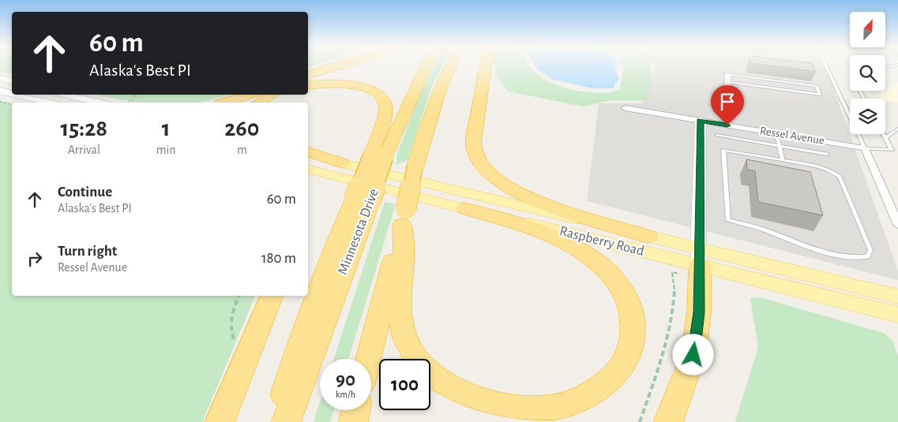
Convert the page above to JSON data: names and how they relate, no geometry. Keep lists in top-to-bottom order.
{
  "streets": {
    "highway": ["Minnesota Drive"],
    "main road": ["Raspberry Road"],
    "street": ["Ressel Avenue"]
  },
  "north": "top right",
  "page": {
    "turn": ["60 m", "Alaska's Best PI"],
    "eta": [
      "15:28",
      "Arrival",
      "1",
      "min",
      "260",
      "m"
    ],
    "list": [
      {
        "name": "Continue",
        "note": "Alaska's Best PI",
        "value": "60 m"
      },
      {
        "name": "Turn right",
        "note": "Ressel Avenue",
        "value": "180 m"
      }
    ],
    "speed": "90 km/h",
    "limit": "100"
  }
}
